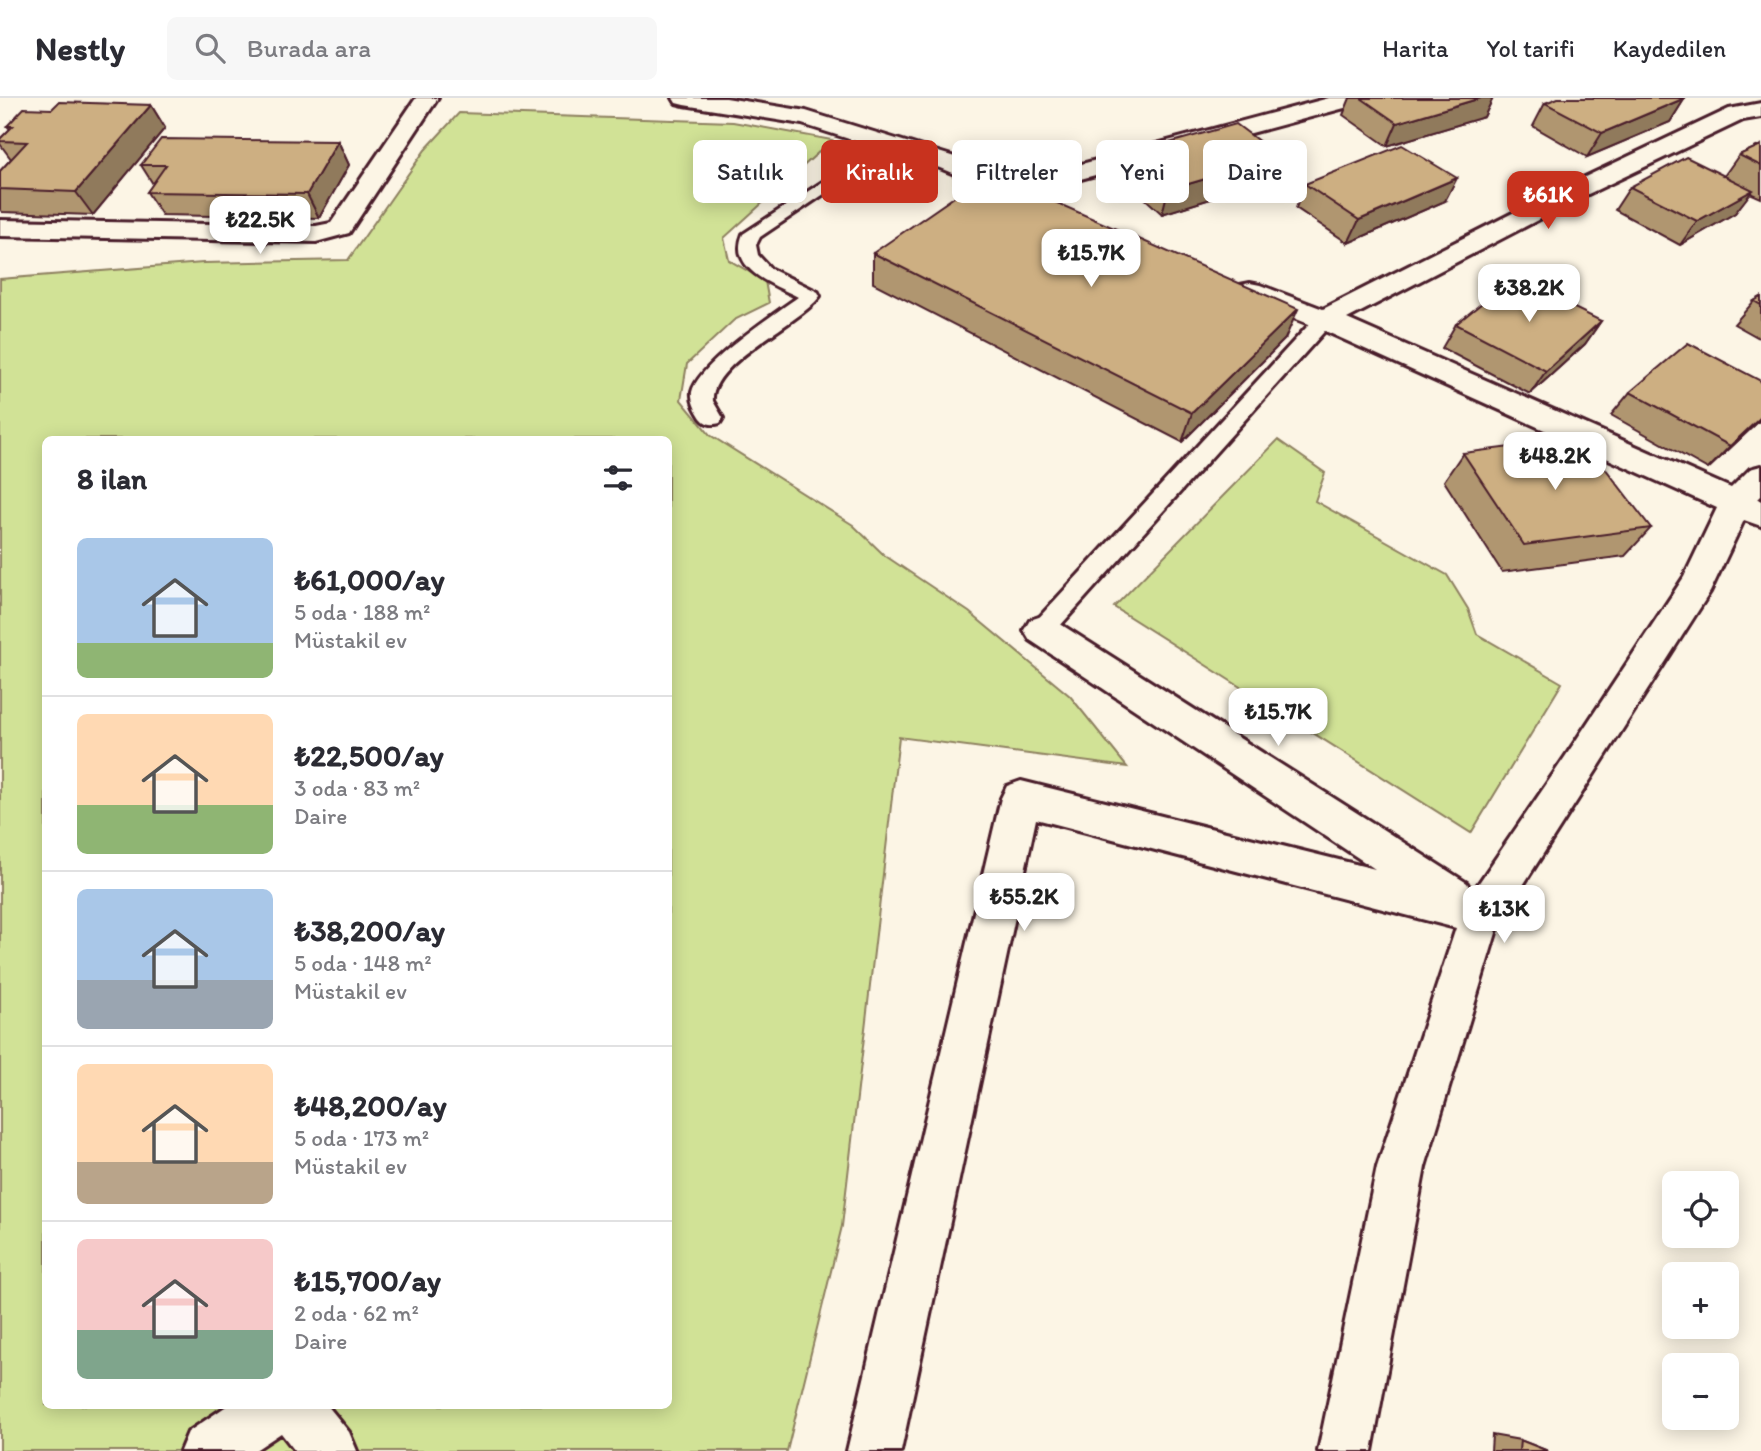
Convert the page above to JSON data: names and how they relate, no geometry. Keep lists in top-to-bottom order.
{
  "page": {
    "header": "Nestly",
    "search": "Burada ara",
    "nav": ["Harita", "Yol tarifi", "Kaydedilen"],
    "chip": [
      "Satılık",
      "Kiralık",
      "Filtreler",
      "Yeni",
      "Daire"
    ],
    "price": [
      "₺61K",
      "₺22.5K",
      "₺15.7K",
      "₺38.2K",
      "₺48.2K",
      "₺15.7K",
      "₺55.2K",
      "₺13K"
    ],
    "heading": "8 ilan",
    "list": [
      {
        "name": "₺61,000/ay",
        "note": "5 oda · 188 m² · Müstakil ev"
      },
      {
        "name": "₺22,500/ay",
        "note": "3 oda · 83 m² · Daire"
      },
      {
        "name": "₺38,200/ay",
        "note": "5 oda · 148 m² · Müstakil ev"
      },
      {
        "name": "₺48,200/ay",
        "note": "5 oda · 173 m² · Müstakil ev"
      },
      {
        "name": "₺15,700/ay",
        "note": "2 oda · 62 m² · Daire"
      }
    ],
    "map_buttons": ["+", "−"]
  }
}
